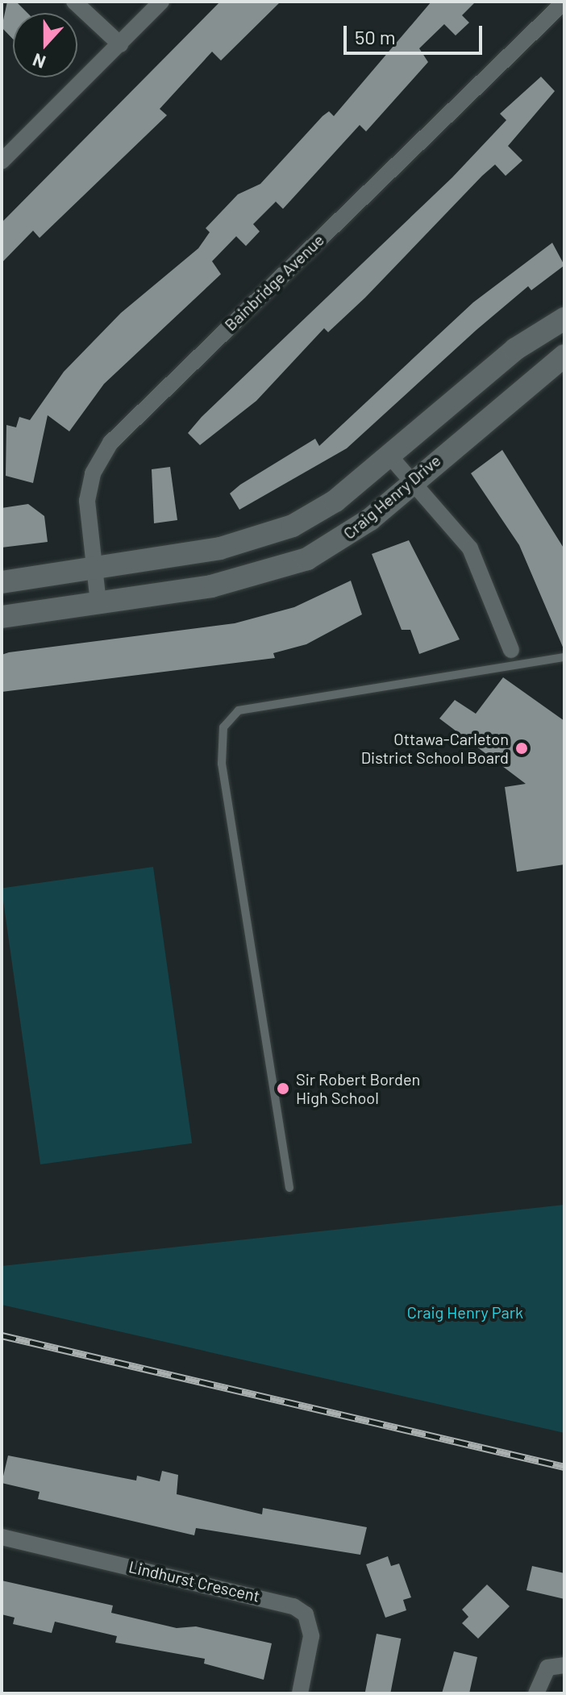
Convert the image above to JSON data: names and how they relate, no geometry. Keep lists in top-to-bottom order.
{
  "streets": {
    "street": ["Bainbridge Avenue", "Craig Henry Drive", "Lindhurst Crescent"]
  },
  "crossings": [
    ["Bainbridge Avenue", "Craig Henry Drive"]
  ],
  "parks": ["Craig Henry Park"],
  "places": ["Ottawa-Carleton District School Board", "Sir Robert Borden High School"],
  "scale_bar": "50 m",
  "north": "bottom"
}
